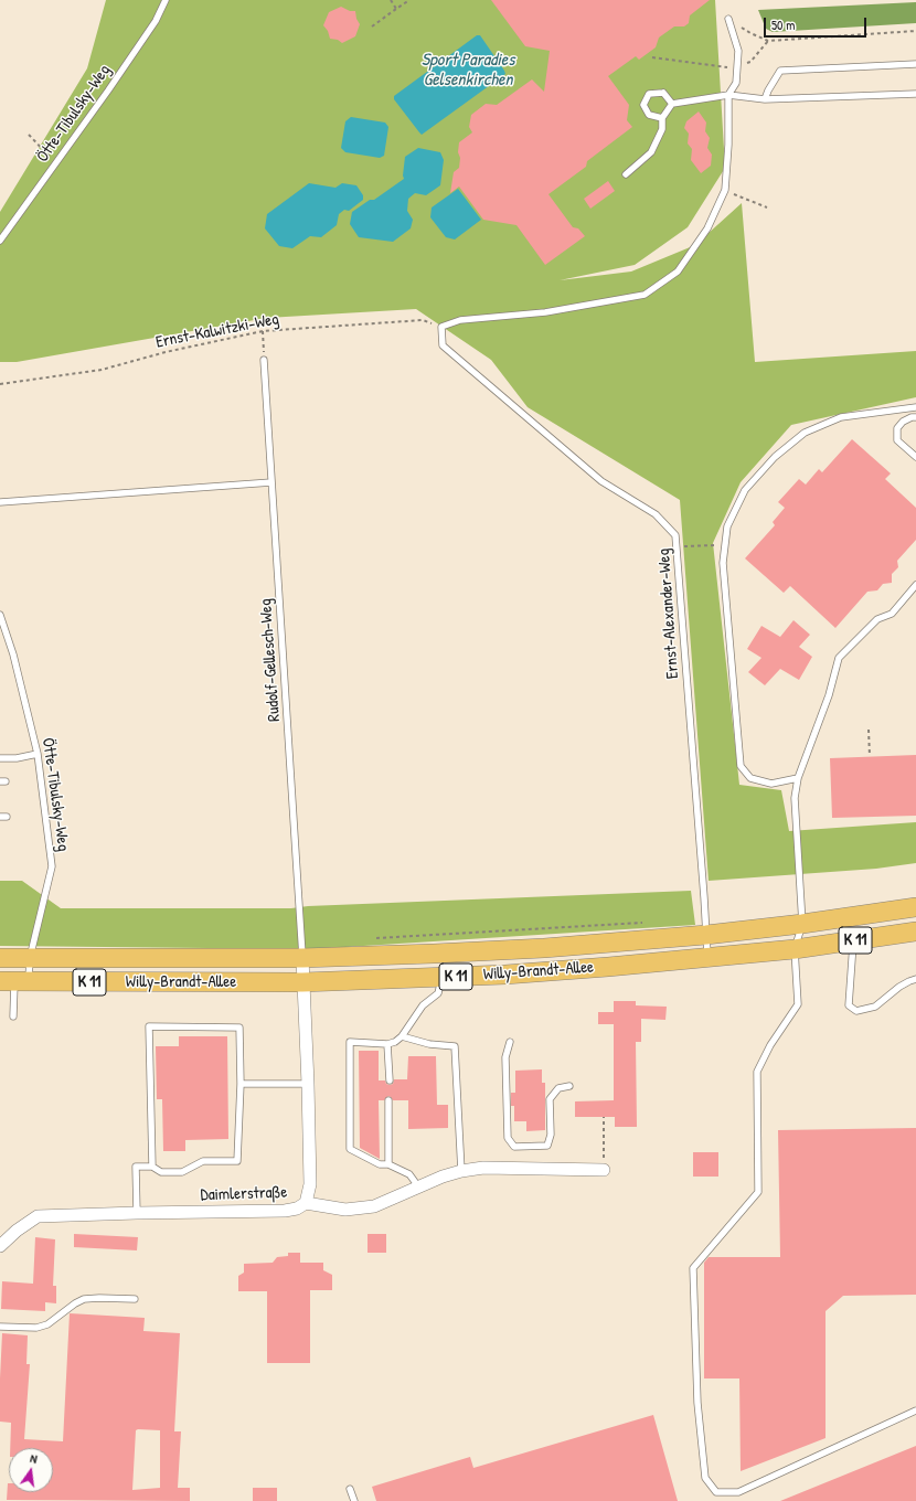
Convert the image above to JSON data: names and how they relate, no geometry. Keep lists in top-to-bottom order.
{
  "streets": {
    "main road": ["K 11", "Willy-Brandt-Allee"],
    "street": ["Daimlerstraße"],
    "lane": ["Ötte-Tibulsky-Weg", "Ernst-Alexander-Weg", "Rudolf-Gellesch-Weg"],
    "path": ["Ernst-Kalwitzki-Weg"]
  },
  "crossings": [
    ["Ötte-Tibulsky-Weg", "Willy-Brandt-Allee"],
    ["Ernst-Kalwitzki-Weg", "Ernst-Alexander-Weg"],
    ["Ernst-Alexander-Weg", "Willy-Brandt-Allee"],
    ["Rudolf-Gellesch-Weg", "Willy-Brandt-Allee"],
    ["Rudolf-Gellesch-Weg", "Daimlerstraße"],
    ["Willy-Brandt-Allee", "Daimlerstraße"]
  ],
  "water": ["Sport Paradies Gelsenkirchen"],
  "scale_bar": "50 m",
  "north": "top"
}
